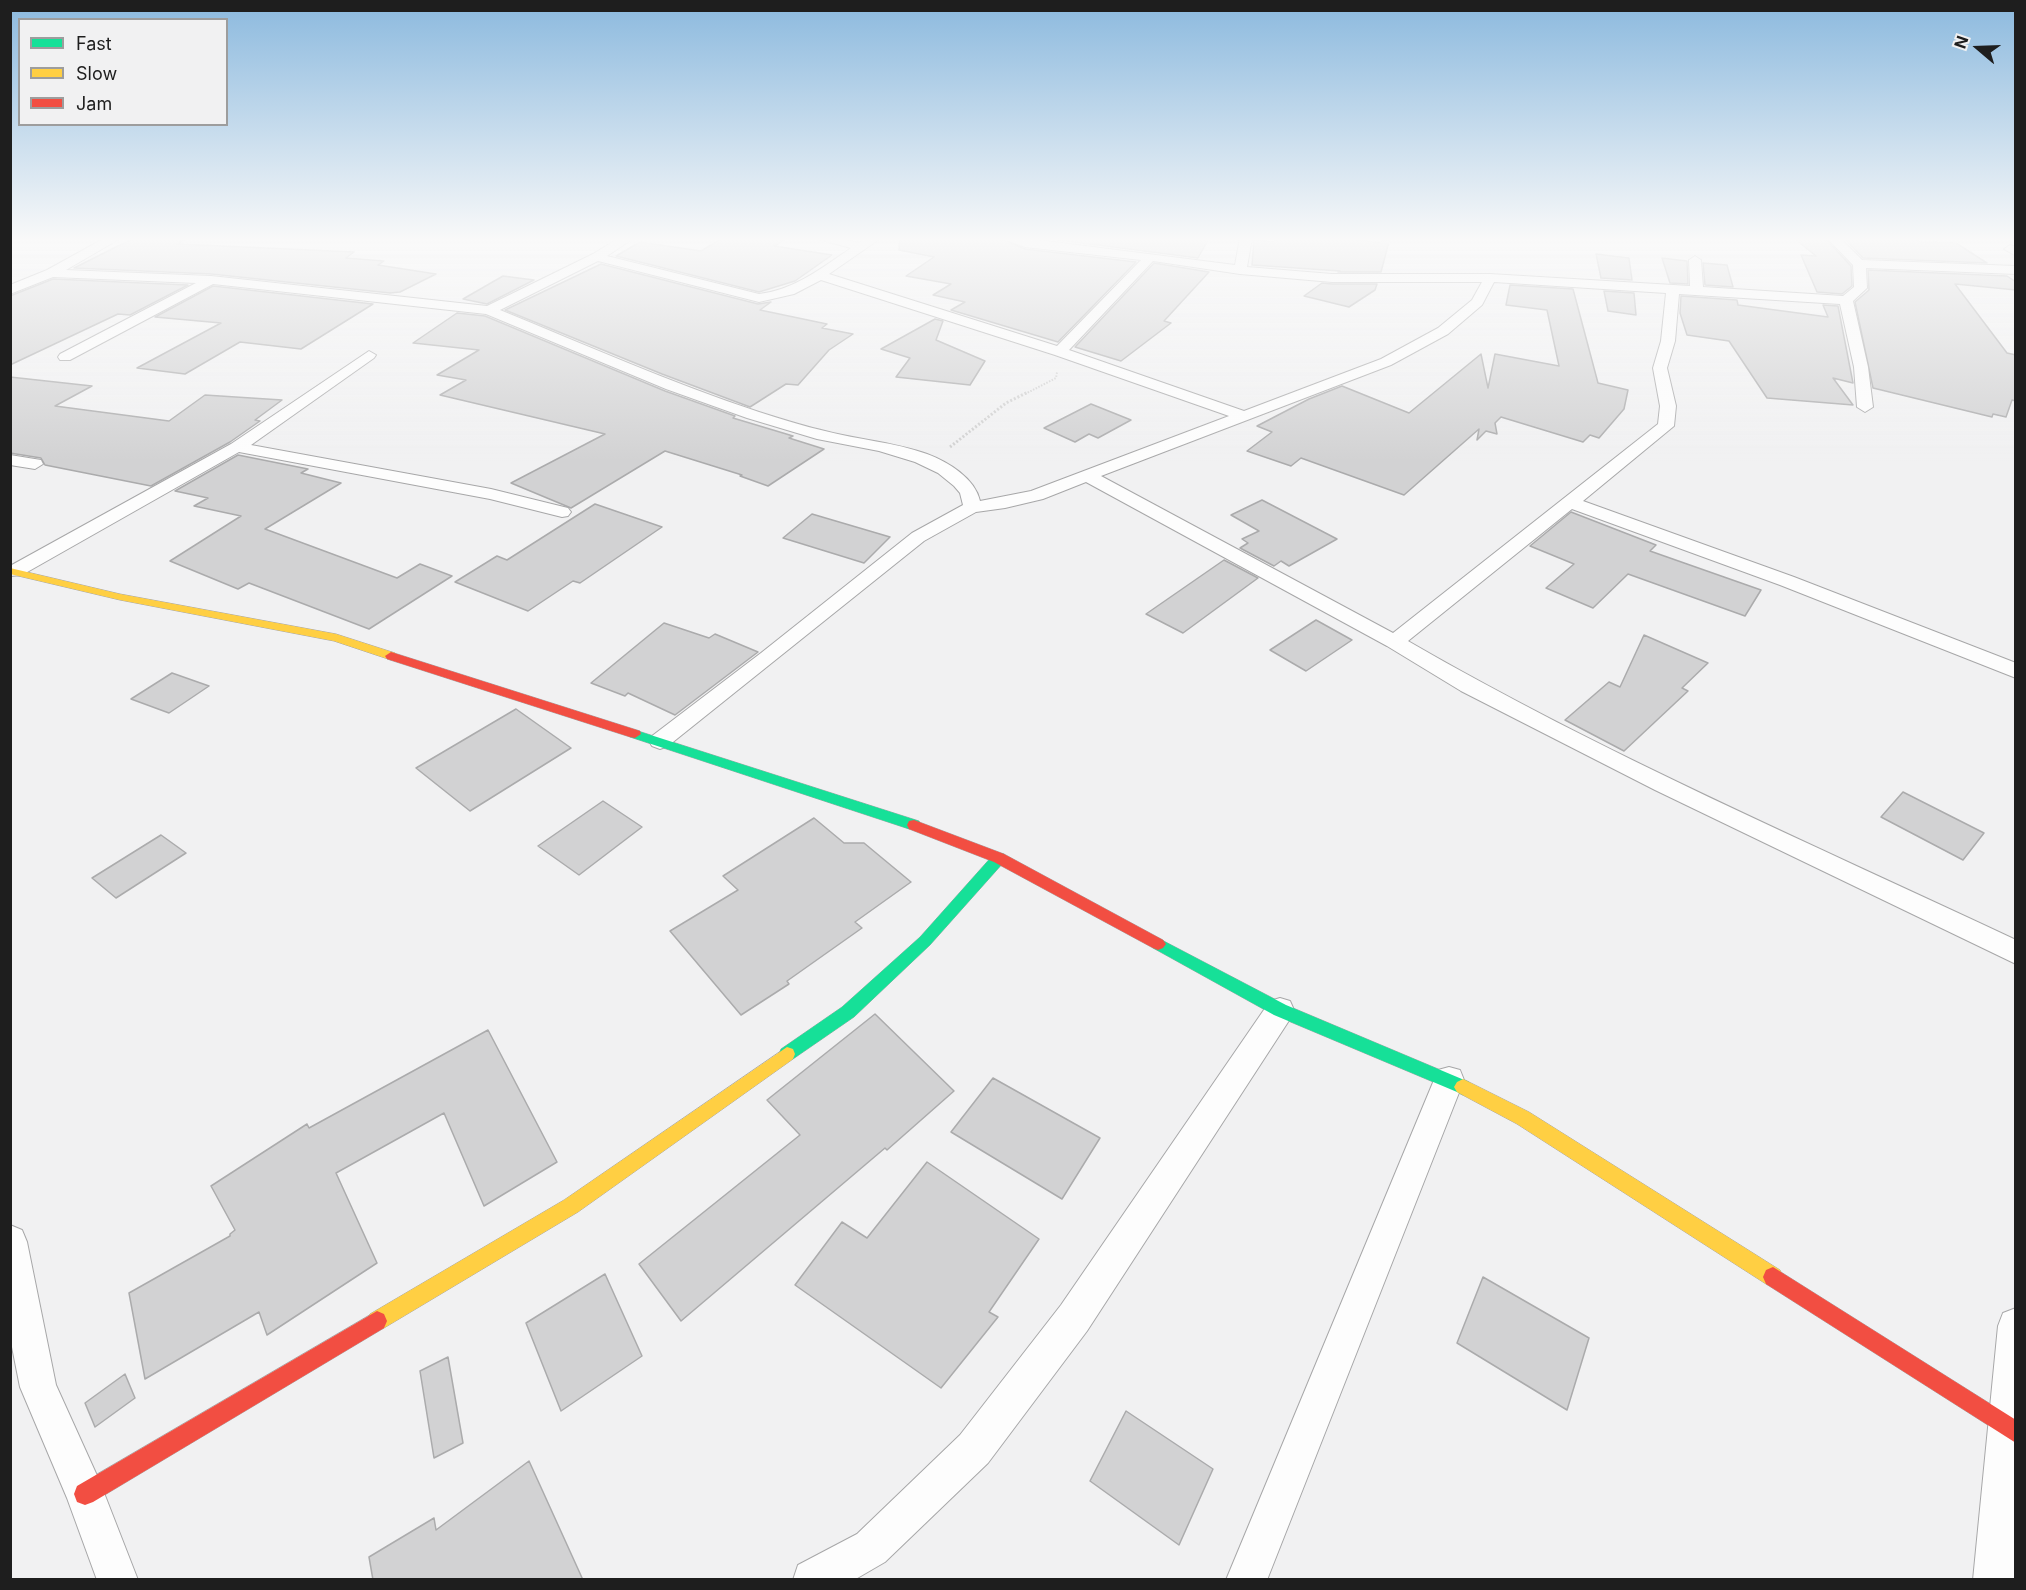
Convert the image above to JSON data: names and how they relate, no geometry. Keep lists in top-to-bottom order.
{
  "legend": ["Fast", "Slow", "Jam"],
  "north": "left"
}
